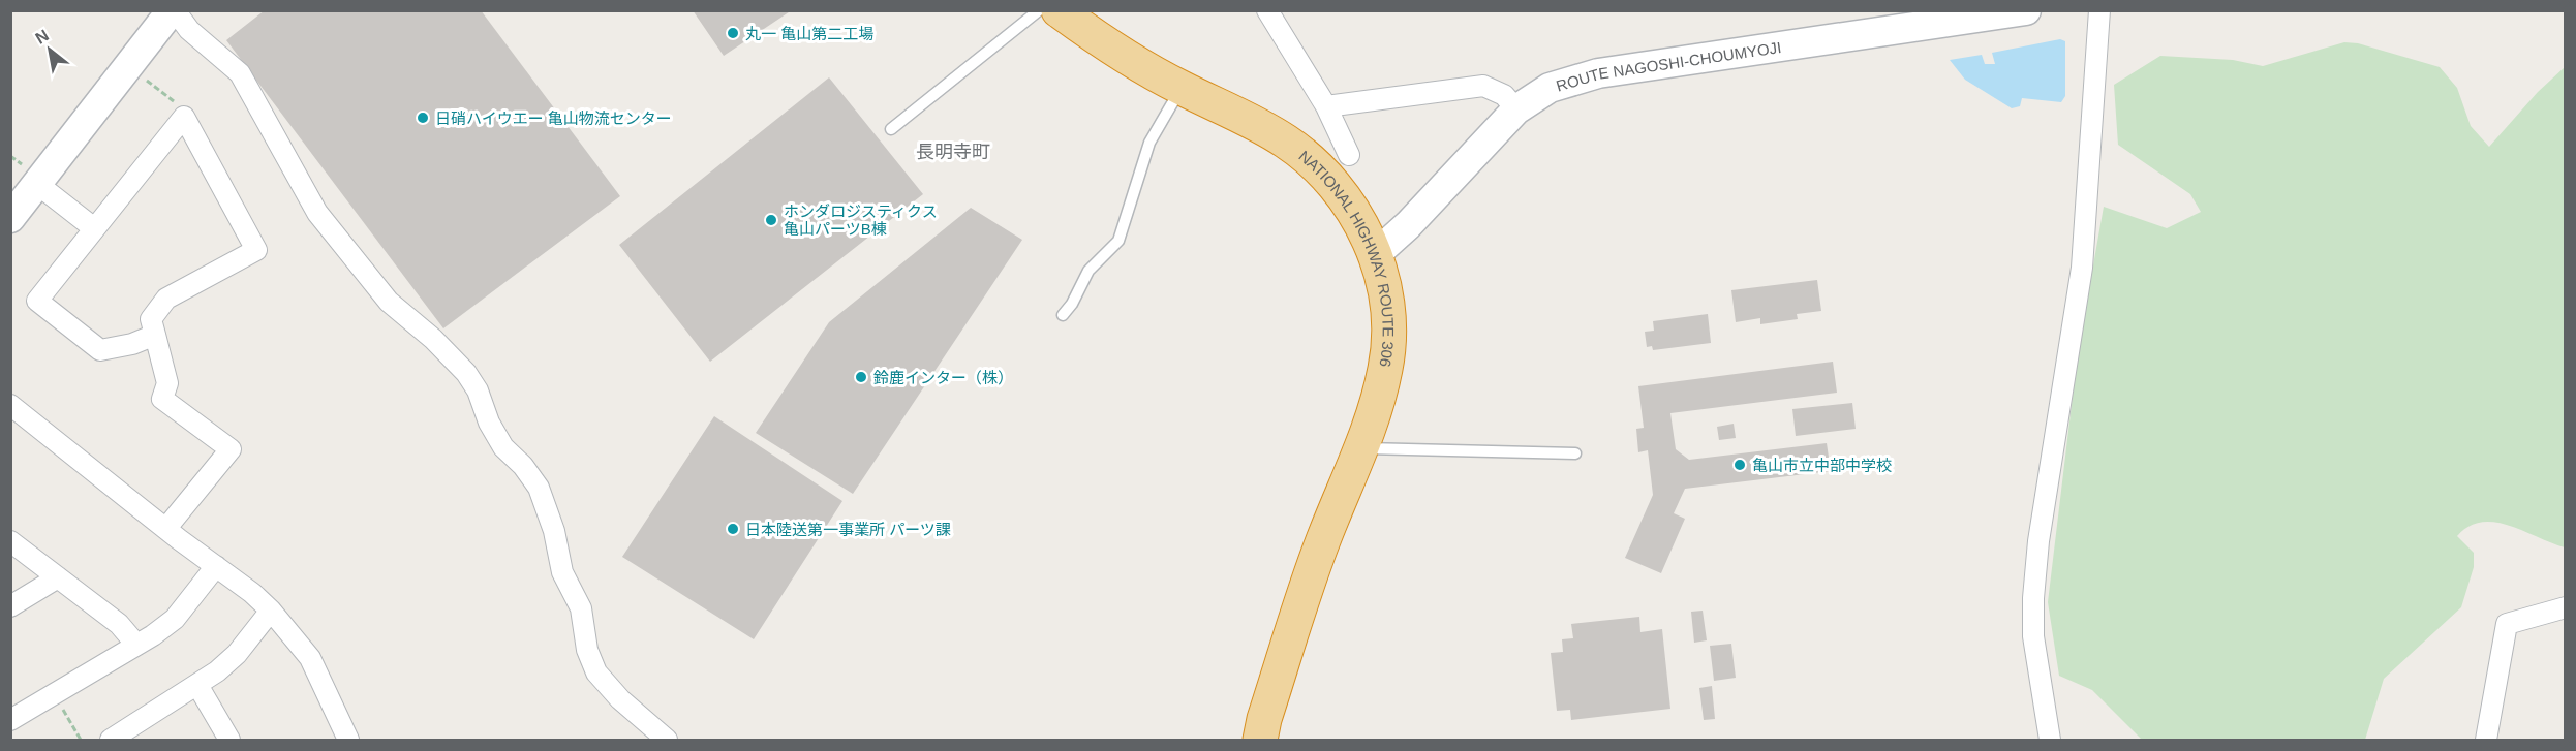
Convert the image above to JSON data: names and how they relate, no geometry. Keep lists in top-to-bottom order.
{
  "streets": {
    "highway": ["NATIONAL HIGHWAY ROUTE 306"],
    "main road": ["ROUTE NAGOSHI-CHOUMYOJI"]
  },
  "crossings": [
    ["ROUTE NAGOSHI-CHOUMYOJI", "NATIONAL HIGHWAY ROUTE 306"]
  ],
  "districts": ["長明寺町"],
  "places": [
    "丸一 亀山第二工場",
    "日硝ハイウエー 亀山物流センター",
    "ホンダロジスティクス 亀山パーツB棟",
    "鈴鹿インター（株）",
    "亀山市立中部中学校",
    "日本陸送第一事業所 パーツ課"
  ],
  "north": "top left"
}
